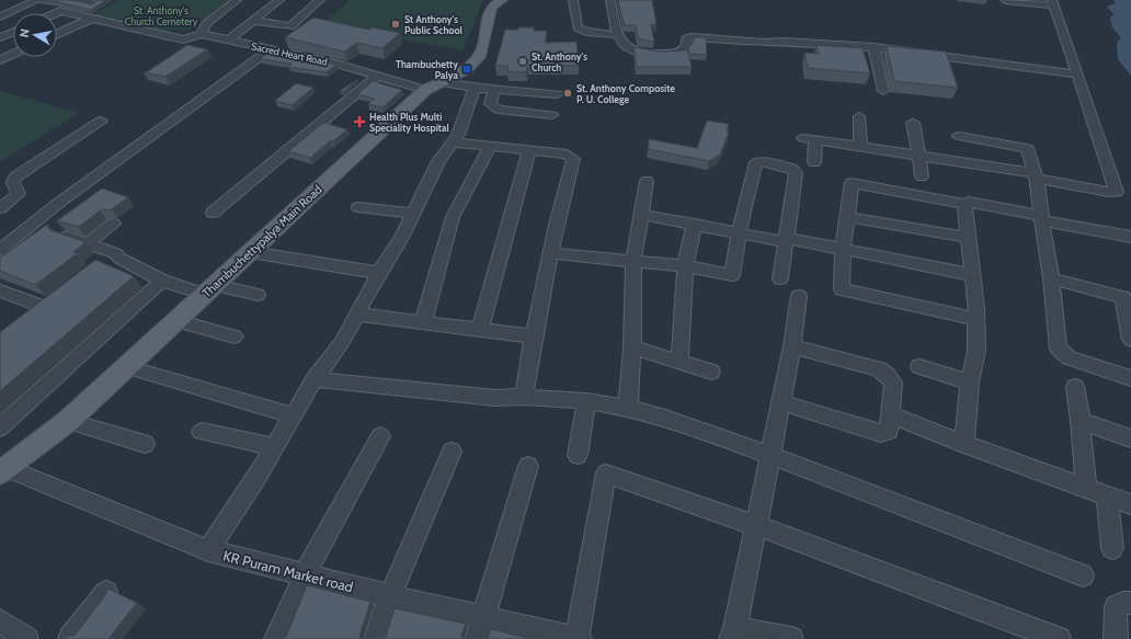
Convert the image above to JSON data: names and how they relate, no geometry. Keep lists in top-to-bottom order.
{
  "streets": {
    "main road": ["Thambuchettypalya Main Road"],
    "street": ["Sacred Heart Road", "KR Puram Market road"]
  },
  "crossings": [
    ["Sacred Heart Road", "Thambuchettypalya Main Road"],
    ["Thambuchettypalya Main Road", "KR Puram Market road"]
  ],
  "parks": ["St. Anthony's Church Cemetery"],
  "places": {
    "other": ["St Anthony's Public School", "St. Anthony's Church", "St. Anthony Composite P. U. College"],
    "transit": ["Thambuchetty Palya"],
    "health": ["Health Plus Multi Speciality Hospital"]
  },
  "north": "left"
}
